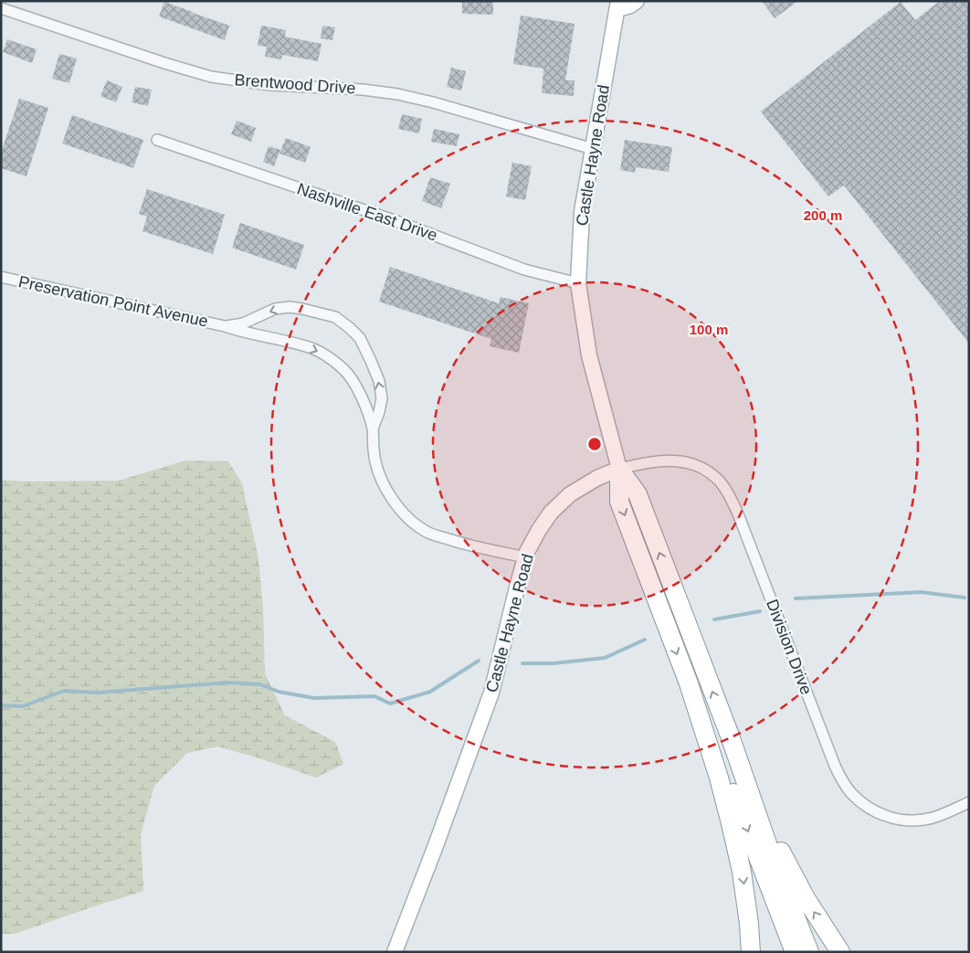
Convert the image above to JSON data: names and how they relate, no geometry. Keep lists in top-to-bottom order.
{
  "streets": {
    "main road": ["Castle Hayne Road"],
    "street": [
      "Brentwood Drive",
      "Nashville East Drive",
      "Preservation Point Avenue",
      "Division Drive"
    ]
  },
  "crossings": [
    ["Brentwood Drive", "Castle Hayne Road"],
    ["Castle Hayne Road", "Nashville East Drive"],
    ["Castle Hayne Road", "Preservation Point Avenue"],
    ["Castle Hayne Road", "Division Drive"]
  ],
  "rings": ["200 m", "100 m"]
}
